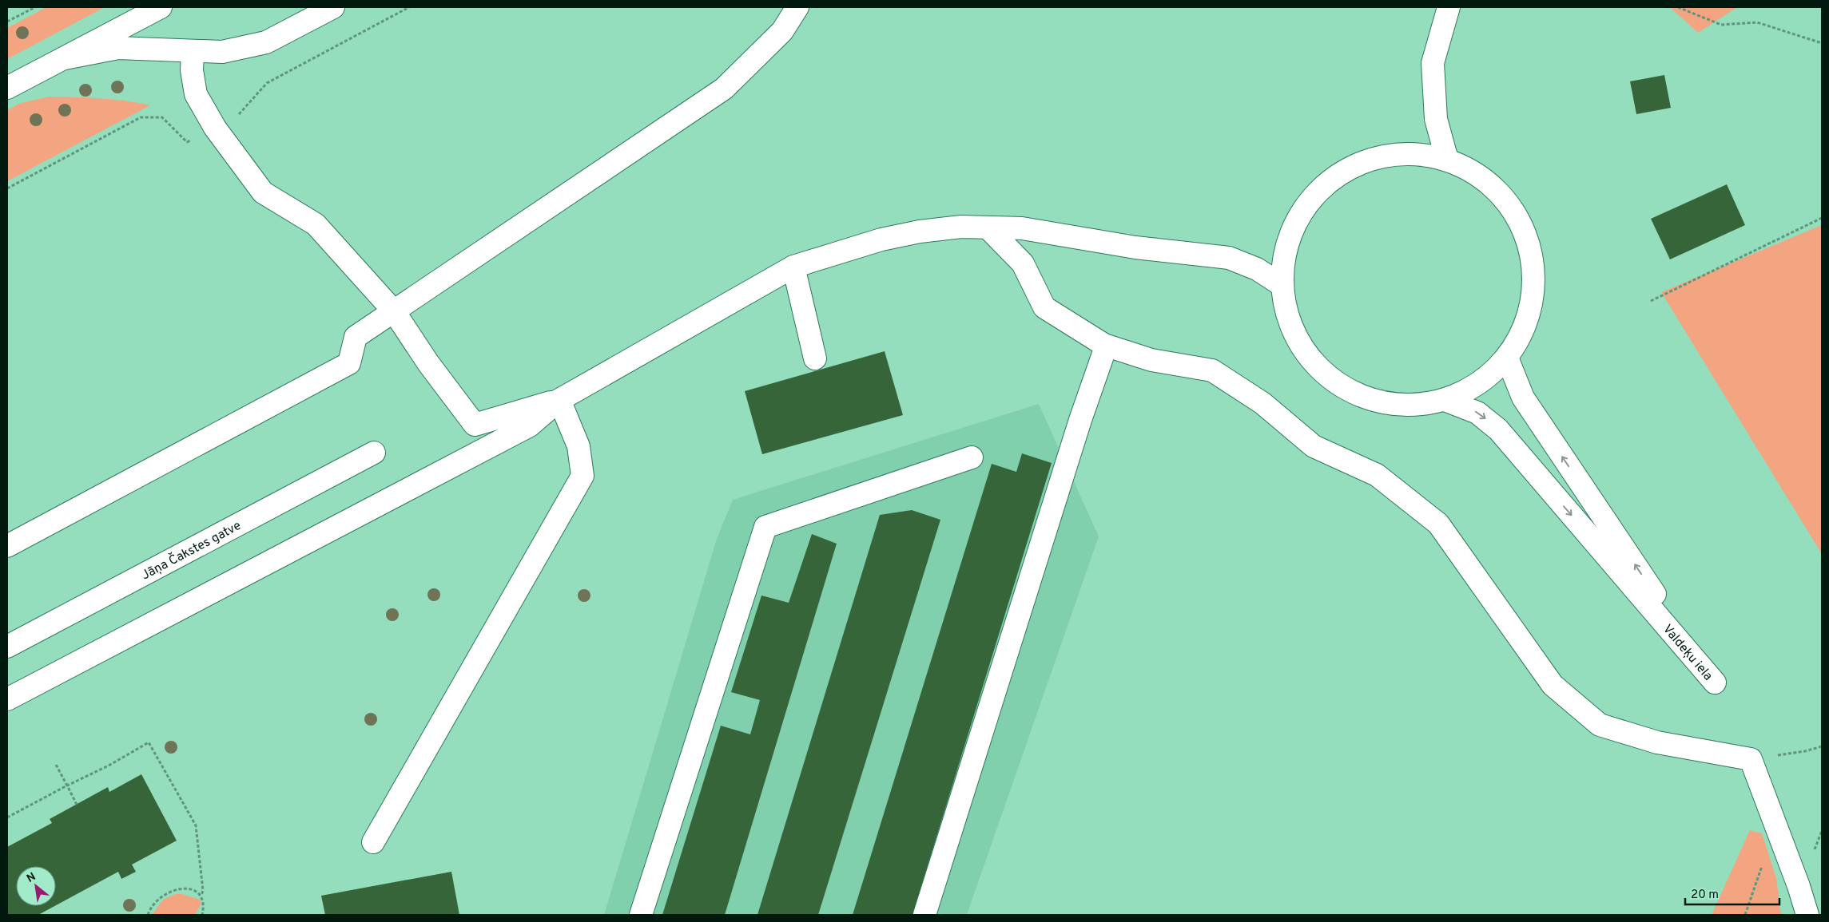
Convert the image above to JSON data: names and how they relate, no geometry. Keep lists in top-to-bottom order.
{
  "streets": {
    "street": ["Jāņa Čakstes gatve", "Valdeķu iela"]
  },
  "scale_bar": "20 m",
  "north": "top left"
}
